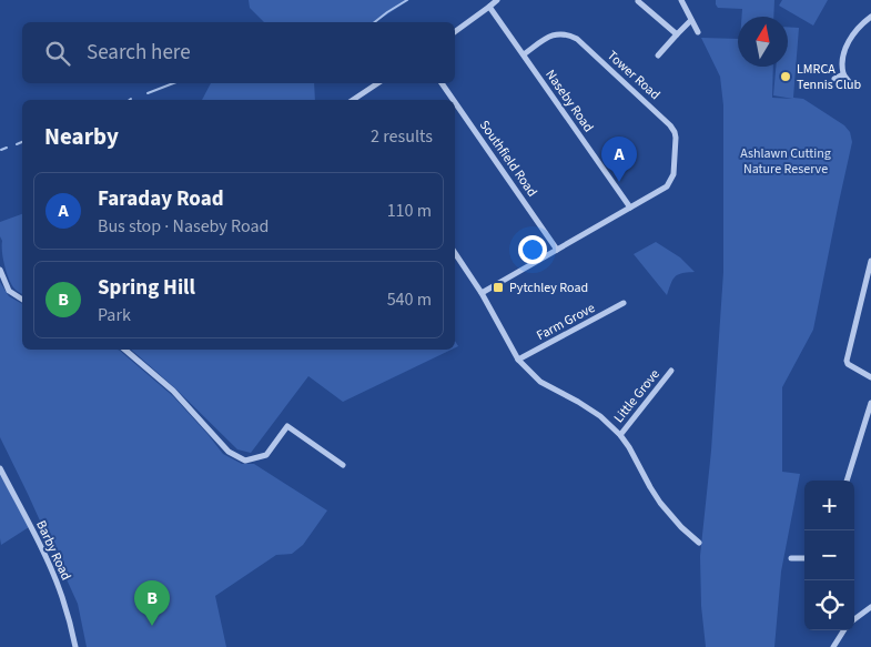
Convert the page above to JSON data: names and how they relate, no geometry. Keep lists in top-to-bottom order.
{
  "streets": {
    "street": [
      "Tower Road",
      "Naseby Road",
      "Southfield Road",
      "Farm Grove",
      "Little Grove",
      "Barby Road"
    ]
  },
  "crossings": [
    ["Tower Road", "Naseby Road"]
  ],
  "parks": ["Ashlawn Cutting Nature Reserve"],
  "places": {
    "other": ["LMRCA Tennis Club"],
    "transit": ["Pytchley Road"]
  },
  "north": "top",
  "page": {
    "search": "Search here",
    "heading": ["Nearby", "2 results"],
    "pins": ["A", "B"],
    "list": [
      {
        "mark": "A",
        "name": "Faraday Road",
        "note": "Bus stop · Naseby Road",
        "value": "110 m"
      },
      {
        "mark": "B",
        "name": "Spring Hill",
        "note": "Park",
        "value": "540 m"
      }
    ],
    "map_buttons": ["+", "−"]
  }
}
